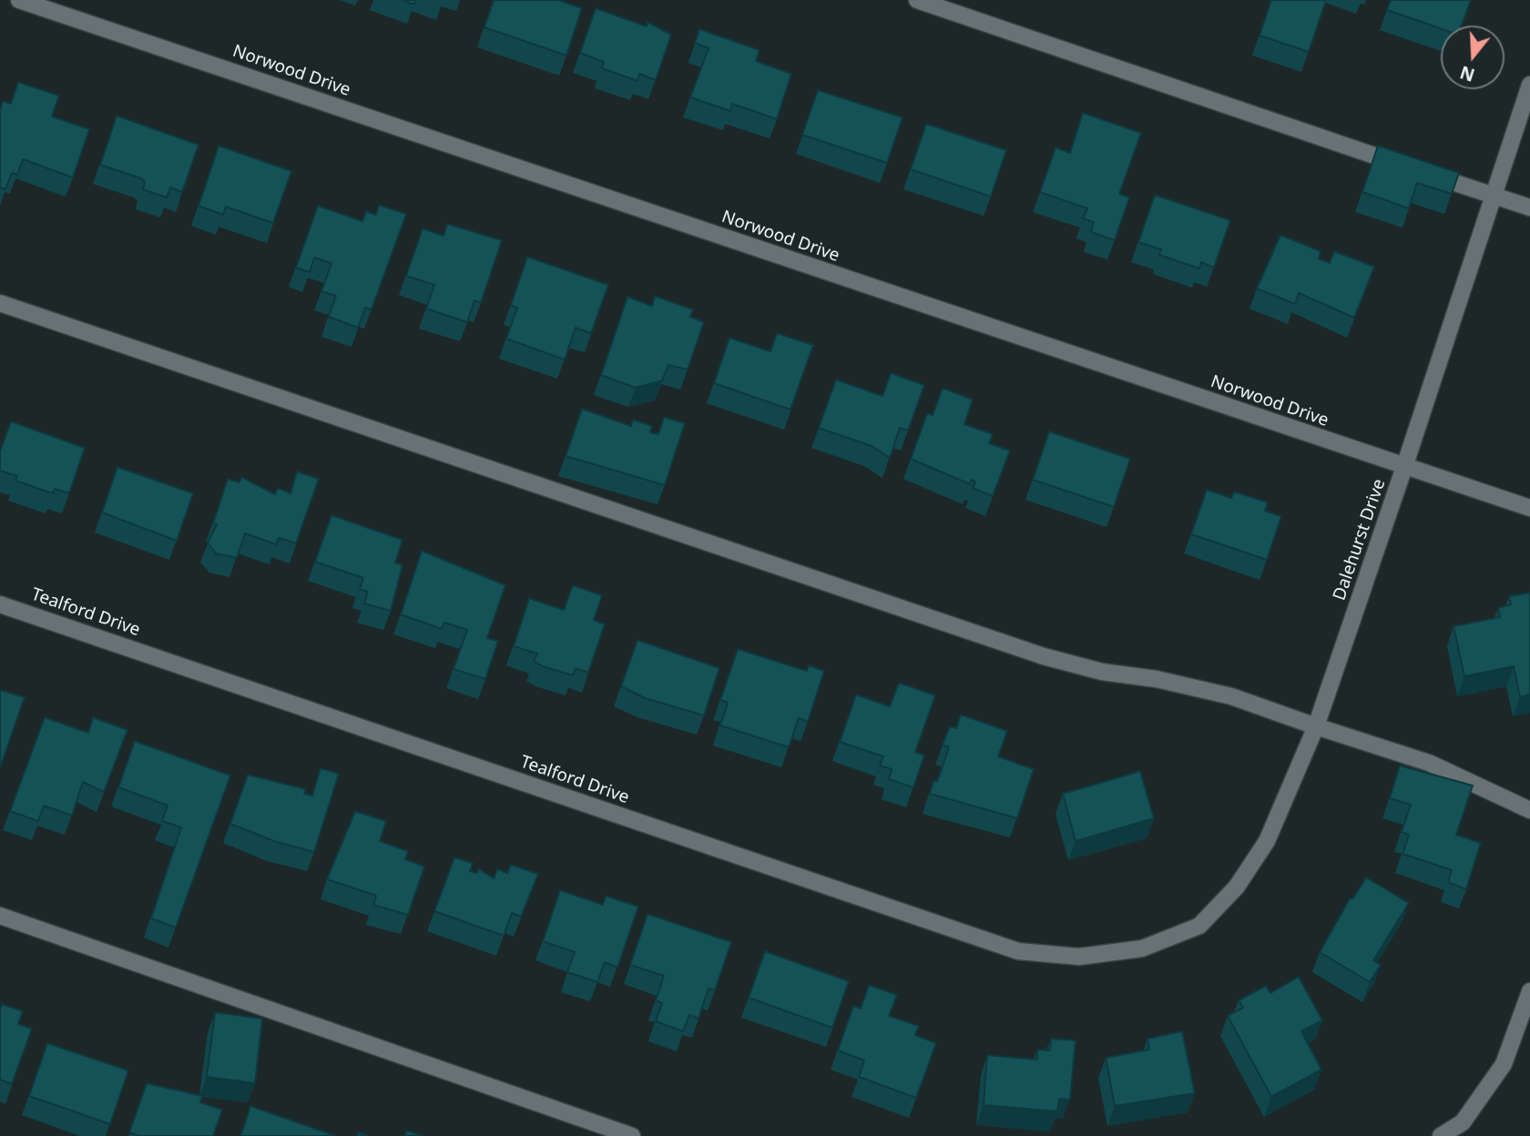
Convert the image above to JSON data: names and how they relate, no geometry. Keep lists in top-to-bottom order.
{
  "streets": {
    "street": ["Norwood Drive", "Dalehurst Drive", "Tealford Drive"]
  },
  "crossings": [
    ["Norwood Drive", "Dalehurst Drive"],
    ["Dalehurst Drive", "Tealford Drive"]
  ],
  "north": "bottom"
}
